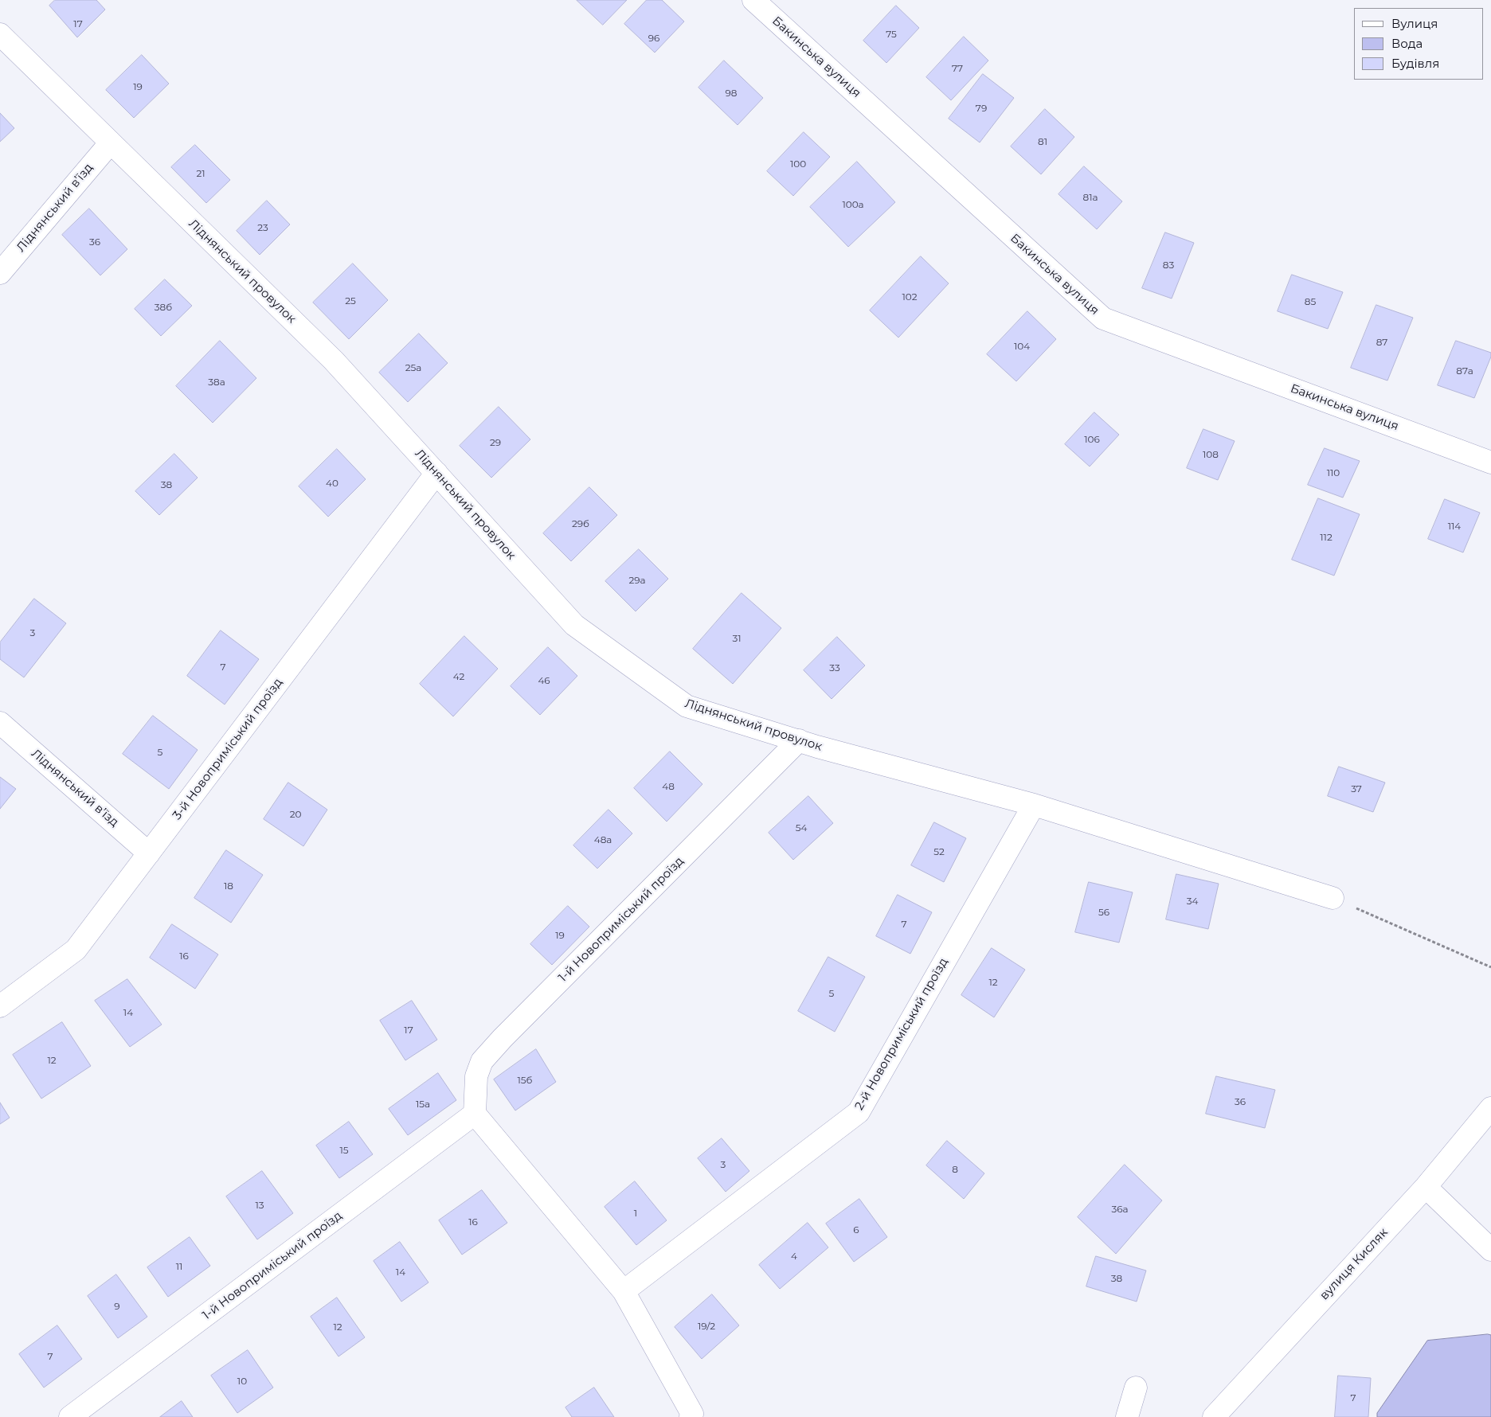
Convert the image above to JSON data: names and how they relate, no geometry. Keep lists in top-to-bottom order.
{
  "streets": {
    "street": [
      "Бакинська вулиця",
      "Ліднянський в’їзд",
      "Ліднянський провулок",
      "3-й Новоприміський проїзд",
      "1-й Новоприміський проїзд",
      "2-й Новоприміський проїзд",
      "вулиця Кисляк"
    ]
  },
  "crossings": [
    ["Ліднянський в’їзд", "Ліднянський провулок"],
    ["Ліднянський в’їзд", "3-й Новоприміський проїзд"],
    ["Ліднянський провулок", "3-й Новоприміський проїзд"],
    ["Ліднянський провулок", "1-й Новоприміський проїзд"],
    ["Ліднянський провулок", "2-й Новоприміський проїзд"]
  ],
  "house_numbers": [
    "17",
    "75",
    "96",
    "77",
    "19",
    "98",
    "79",
    "81",
    "100",
    "21",
    "81а",
    "100а",
    "23",
    "36",
    "83",
    "102",
    "25",
    "85",
    "38б",
    "87",
    "104",
    "25а",
    "87а",
    "38а",
    "106",
    "29",
    "108",
    "110",
    "40",
    "38",
    "29б",
    "114",
    "112",
    "29а",
    "3",
    "31",
    "7",
    "33",
    "42",
    "46",
    "5",
    "48",
    "37",
    "20",
    "54",
    "48а",
    "52",
    "18",
    "34",
    "56",
    "7",
    "19",
    "16",
    "12",
    "5",
    "14",
    "17",
    "12",
    "15б",
    "36",
    "15а",
    "15",
    "3",
    "8",
    "13",
    "36а",
    "1",
    "16",
    "6",
    "4",
    "11",
    "14",
    "38",
    "9",
    "19/2",
    "12",
    "7",
    "10",
    "7"
  ],
  "legend": ["Вулиця", "Вода", "Будівля"]
}
